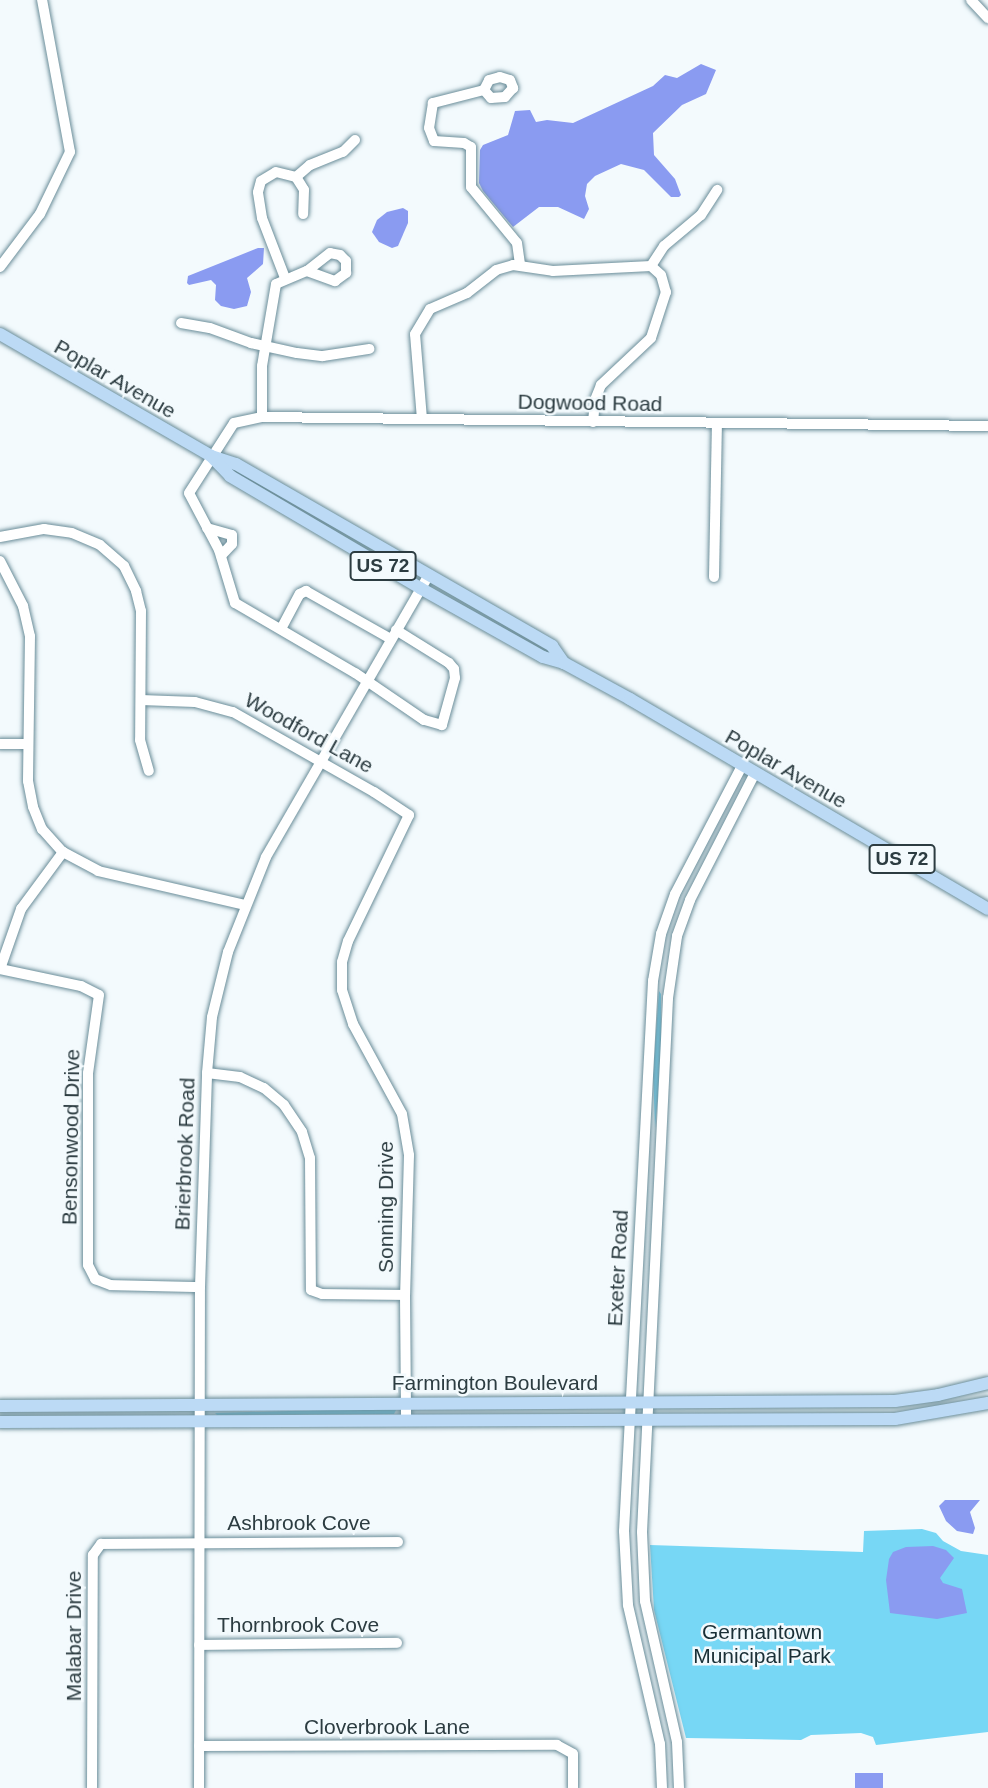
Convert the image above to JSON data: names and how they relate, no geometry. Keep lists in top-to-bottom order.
{
  "streets": {
    "main road": ["Poplar Avenue", "US 72", "Farmington Boulevard"],
    "street": [
      "Dogwood Road",
      "Woodford Lane",
      "Bensonwood Drive",
      "Brierbrook Road",
      "Sonning Drive",
      "Exeter Road",
      "Ashbrook Cove",
      "Thornbrook Cove",
      "Malabar Drive",
      "Cloverbrook Lane"
    ]
  },
  "crossings": [
    ["Poplar Avenue", "Dogwood Road"],
    ["Poplar Avenue", "Brierbrook Road"],
    ["Poplar Avenue", "Exeter Road"],
    ["Woodford Lane", "Brierbrook Road"],
    ["Woodford Lane", "Sonning Drive"],
    ["Bensonwood Drive", "Brierbrook Road"],
    ["Brierbrook Road", "Farmington Boulevard"],
    ["Brierbrook Road", "Ashbrook Cove"],
    ["Brierbrook Road", "Thornbrook Cove"],
    ["Brierbrook Road", "Malabar Drive"],
    ["Brierbrook Road", "Cloverbrook Lane"],
    ["Sonning Drive", "Farmington Boulevard"],
    ["Exeter Road", "Farmington Boulevard"],
    ["Ashbrook Cove", "Malabar Drive"]
  ],
  "parks": ["Germantown Municipal Park"]
}
